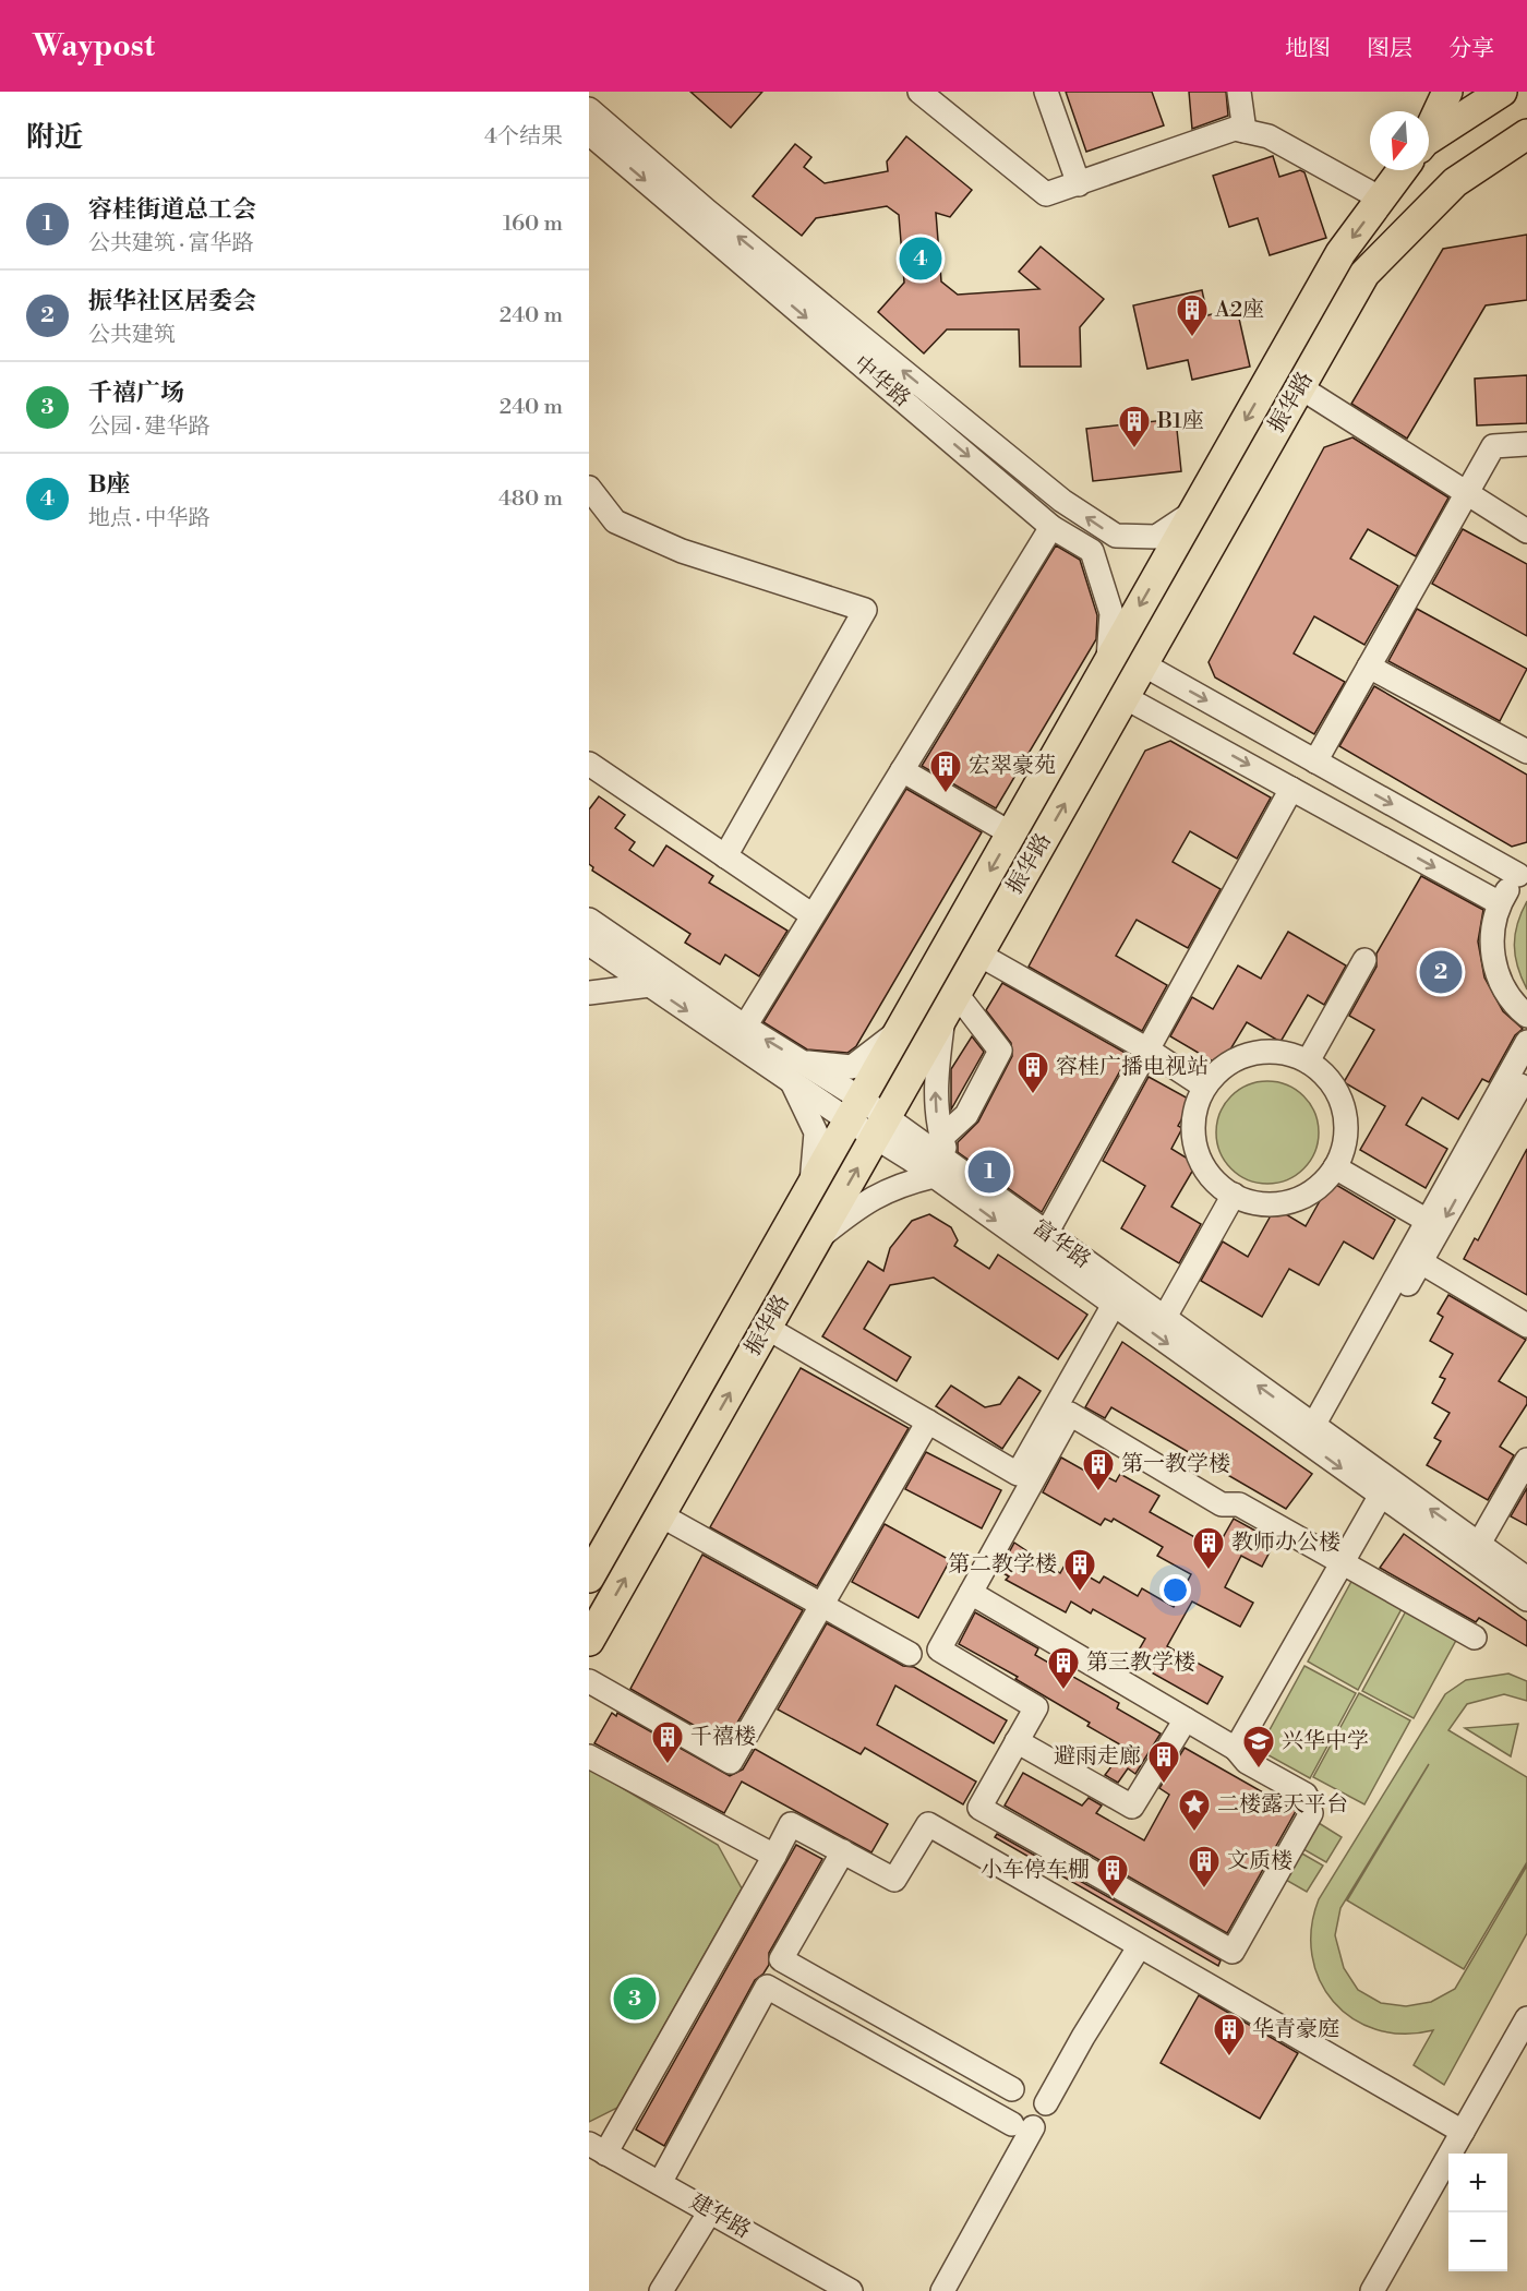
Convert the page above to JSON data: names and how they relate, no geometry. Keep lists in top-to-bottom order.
{
  "streets": {
    "main road": ["振华路"],
    "street": ["中华路", "富华路", "建华路"]
  },
  "crossings": [
    ["中华路", "振华路"],
    ["振华路", "富华路"]
  ],
  "places": {
    "building": [
      "A2座",
      "B1座",
      "宏翠豪苑",
      "容桂广播电视站",
      "第一教学楼",
      "教师办公楼",
      "第二教学楼",
      "第三教学楼",
      "千禧楼",
      "避雨走廊",
      "文质楼",
      "小车停车棚",
      "华青豪庭"
    ],
    "school or university": ["兴华中学"],
    "place": ["二楼露天平台"]
  },
  "north": "bottom",
  "page": {
    "header": "Waypost",
    "nav": ["地图", "图层", "分享"],
    "heading": ["附近", "4个结果"],
    "list": [
      {
        "mark": "1",
        "name": "容桂街道总工会",
        "note": "公共建筑 · 富华路",
        "value": "160 m"
      },
      {
        "mark": "2",
        "name": "振华社区居委会",
        "note": "公共建筑",
        "value": "240 m"
      },
      {
        "mark": "3",
        "name": "千禧广场",
        "note": "公园 · 建华路",
        "value": "240 m"
      },
      {
        "mark": "4",
        "name": "B座",
        "note": "地点 · 中华路",
        "value": "480 m"
      }
    ],
    "pins": [
      "4",
      "2",
      "1",
      "3"
    ],
    "map_buttons": ["+", "−"]
  }
}
